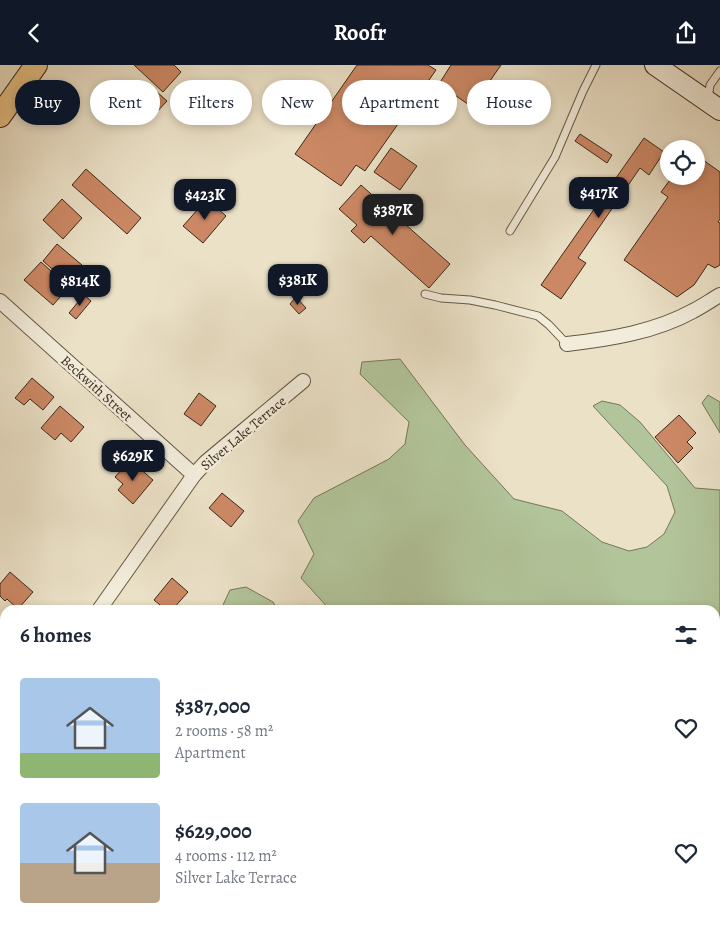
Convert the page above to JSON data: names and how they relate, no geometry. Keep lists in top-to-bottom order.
{
  "streets": {
    "street": ["Beckwith Street", "Silver Lake Terrace"]
  },
  "crossings": [
    ["Beckwith Street", "Silver Lake Terrace"]
  ],
  "page": {
    "header": "Roofr",
    "chip": [
      "Buy",
      "Rent",
      "Filters",
      "New",
      "Apartment",
      "House"
    ],
    "price": [
      "$417K",
      "$423K",
      "$387K",
      "$381K",
      "$814K",
      "$629K"
    ],
    "heading": "6 homes",
    "list": [
      {
        "name": "$387,000",
        "note": "2 rooms · 58 m² · Apartment"
      },
      {
        "name": "$629,000",
        "note": "4 rooms · 112 m² · Silver Lake Terrace"
      }
    ]
  }
}
